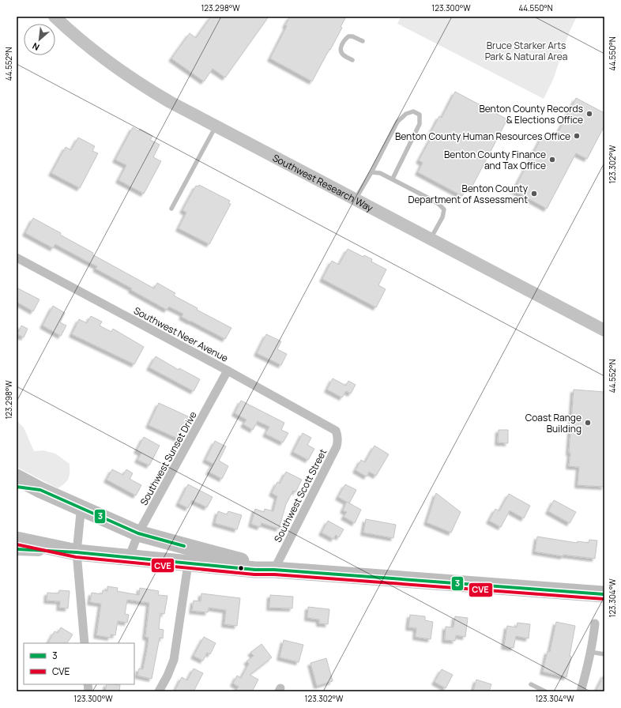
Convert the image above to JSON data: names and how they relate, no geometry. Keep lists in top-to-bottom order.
{
  "streets": {
    "street": [
      "Southwest Research Way",
      "Southwest Neer Avenue",
      "Southwest Sunset Drive",
      "Southwest Scott Street"
    ]
  },
  "crossings": [
    ["Southwest Neer Avenue", "Southwest Sunset Drive"],
    ["Southwest Neer Avenue", "Southwest Scott Street"]
  ],
  "parks": ["Bruce Starker Arts Park & Natural Area"],
  "places": [
    "Benton County Records & Elections Office",
    "Benton County Human Resources Office",
    "Benton County Finance and Tax Office",
    "Benton County Department of Assessment",
    "Coast Range Building"
  ],
  "lines": ["transit line 3", "transit line CVE"],
  "legend": ["3", "CVE"],
  "north": "bottom left",
  "coordinates": [
    "123.298°W",
    "123.300°W",
    "44.550°N",
    "44.552°N",
    "123.302°W",
    "123.304°W"
  ]
}
